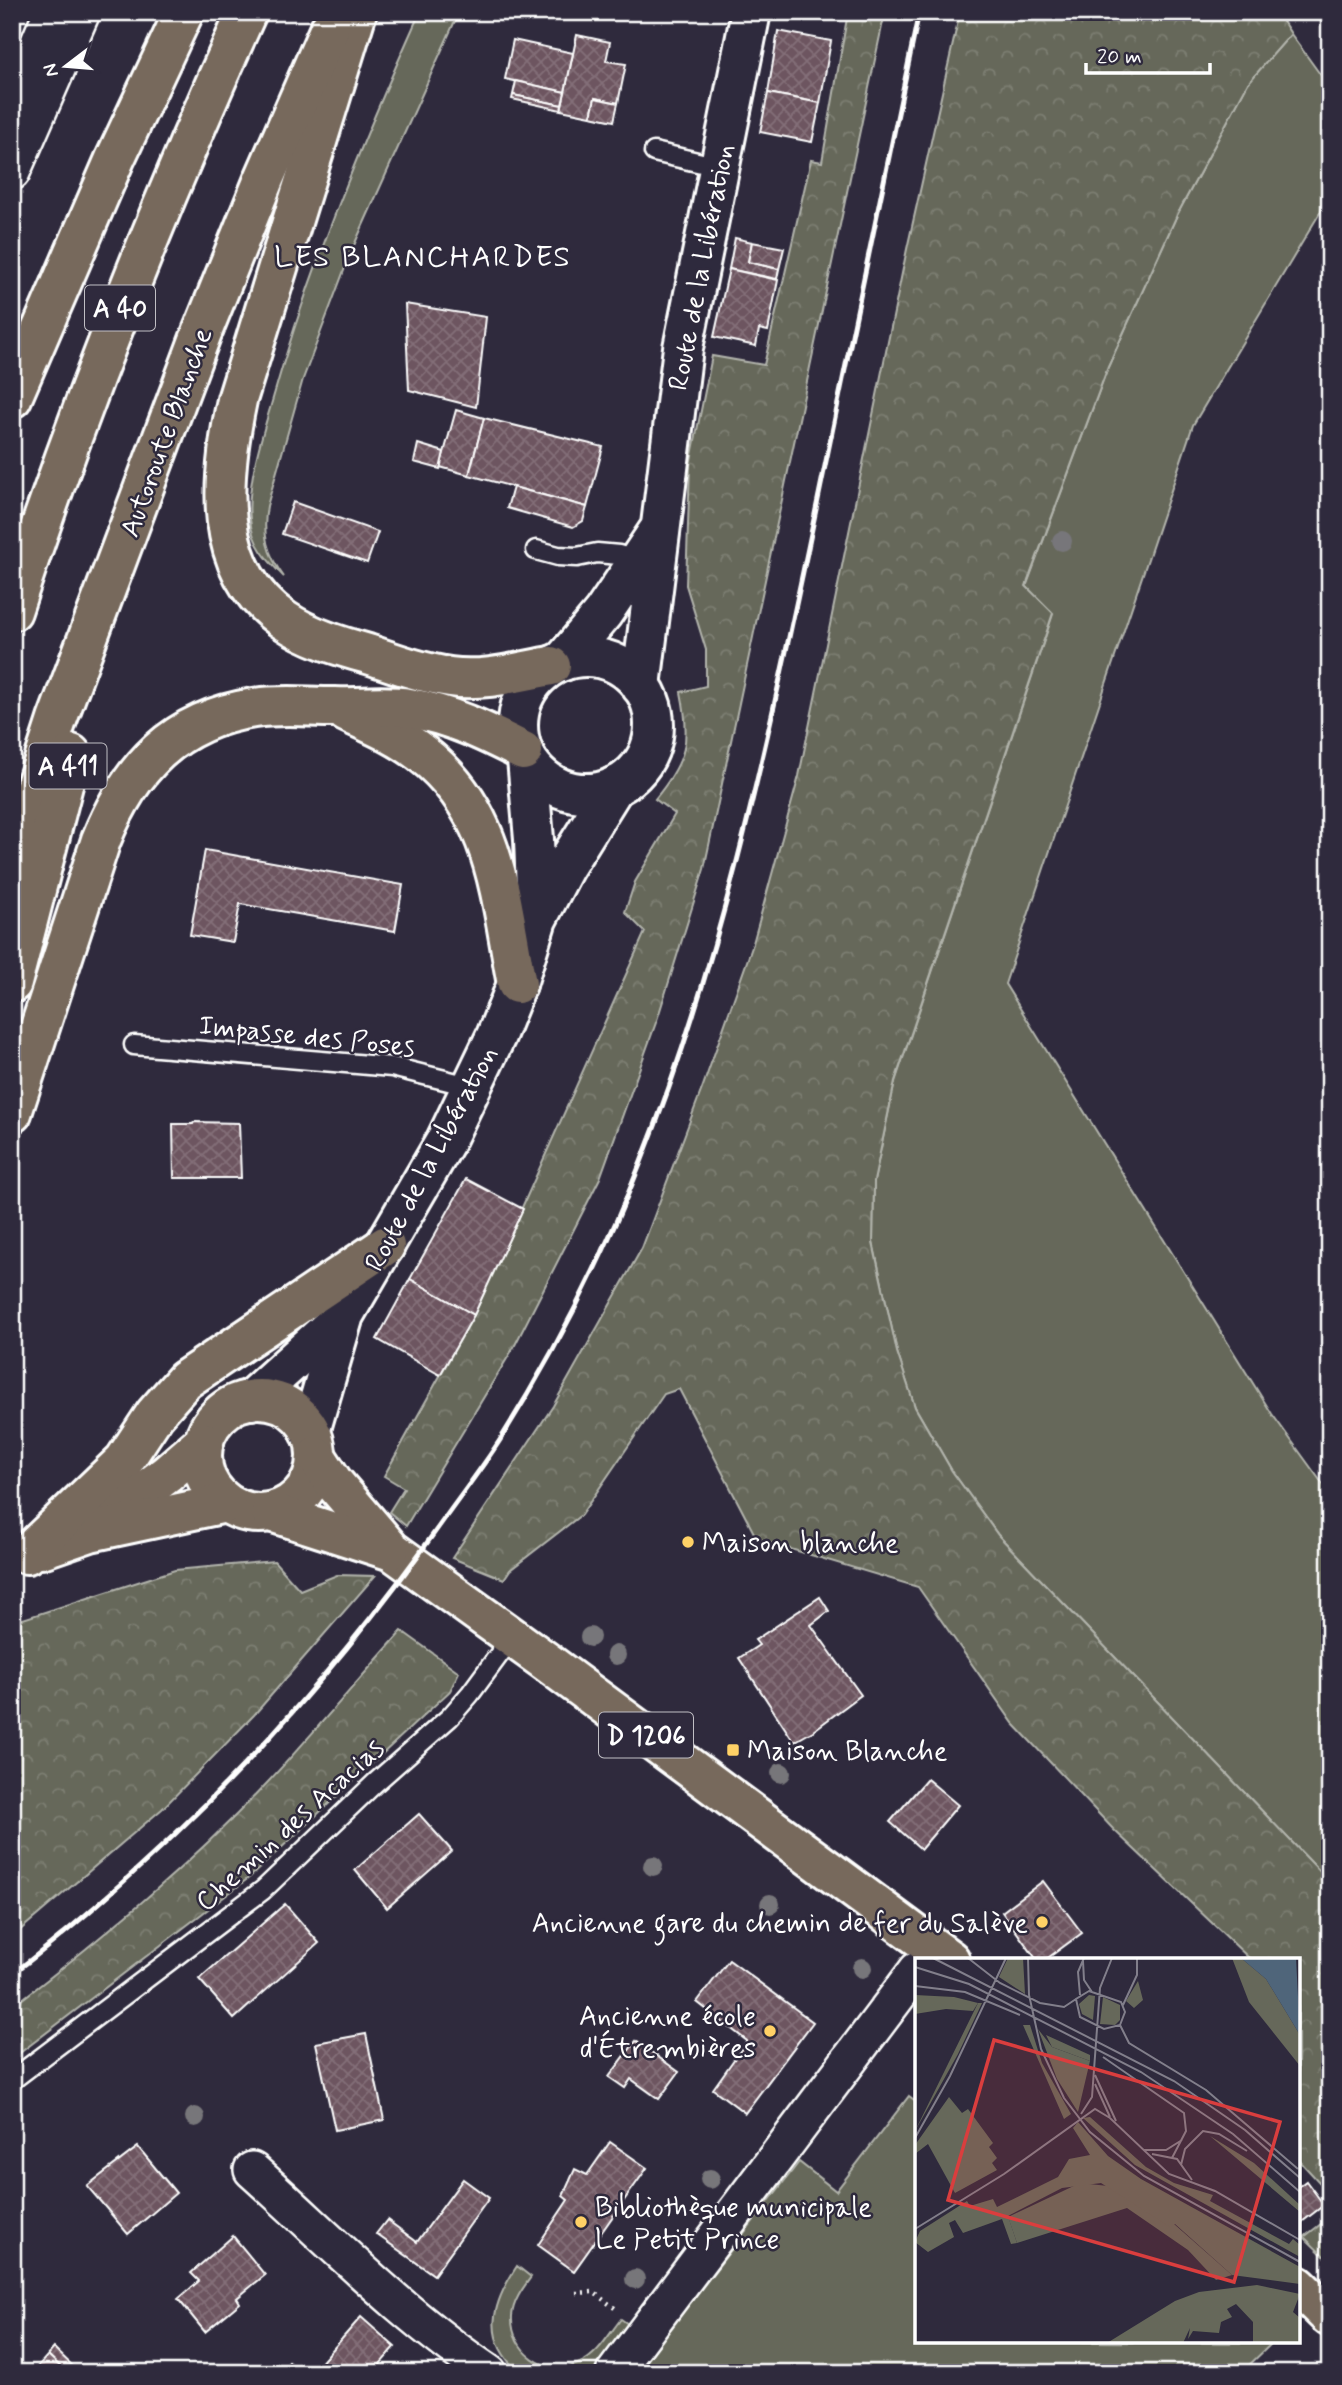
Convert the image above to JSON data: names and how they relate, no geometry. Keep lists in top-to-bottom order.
{
  "streets": {
    "main road": [
      "Route de la Libération",
      "A 40",
      "Autoroute Blanche",
      "A 411",
      "D 1206"
    ],
    "lane": ["Impasse des Poses", "Chemin des Acacias"]
  },
  "crossings": [
    ["Route de la Libération", "Impasse des Poses"],
    ["Route de la Libération", "D 1206"],
    ["Autoroute Blanche", "A 411"],
    ["D 1206", "Chemin des Acacias"]
  ],
  "districts": ["LES BLANCHARDES"],
  "places": {
    "other": [
      "Maison blanche",
      "Ancienne gare du chemin de fer du Salève",
      "Ancienne école d'Étrembières",
      "Bibliothèque municipale Le Petit Prince"
    ],
    "transit": ["Maison Blanche"]
  },
  "scale_bar": "20 m",
  "north": "left"
}
